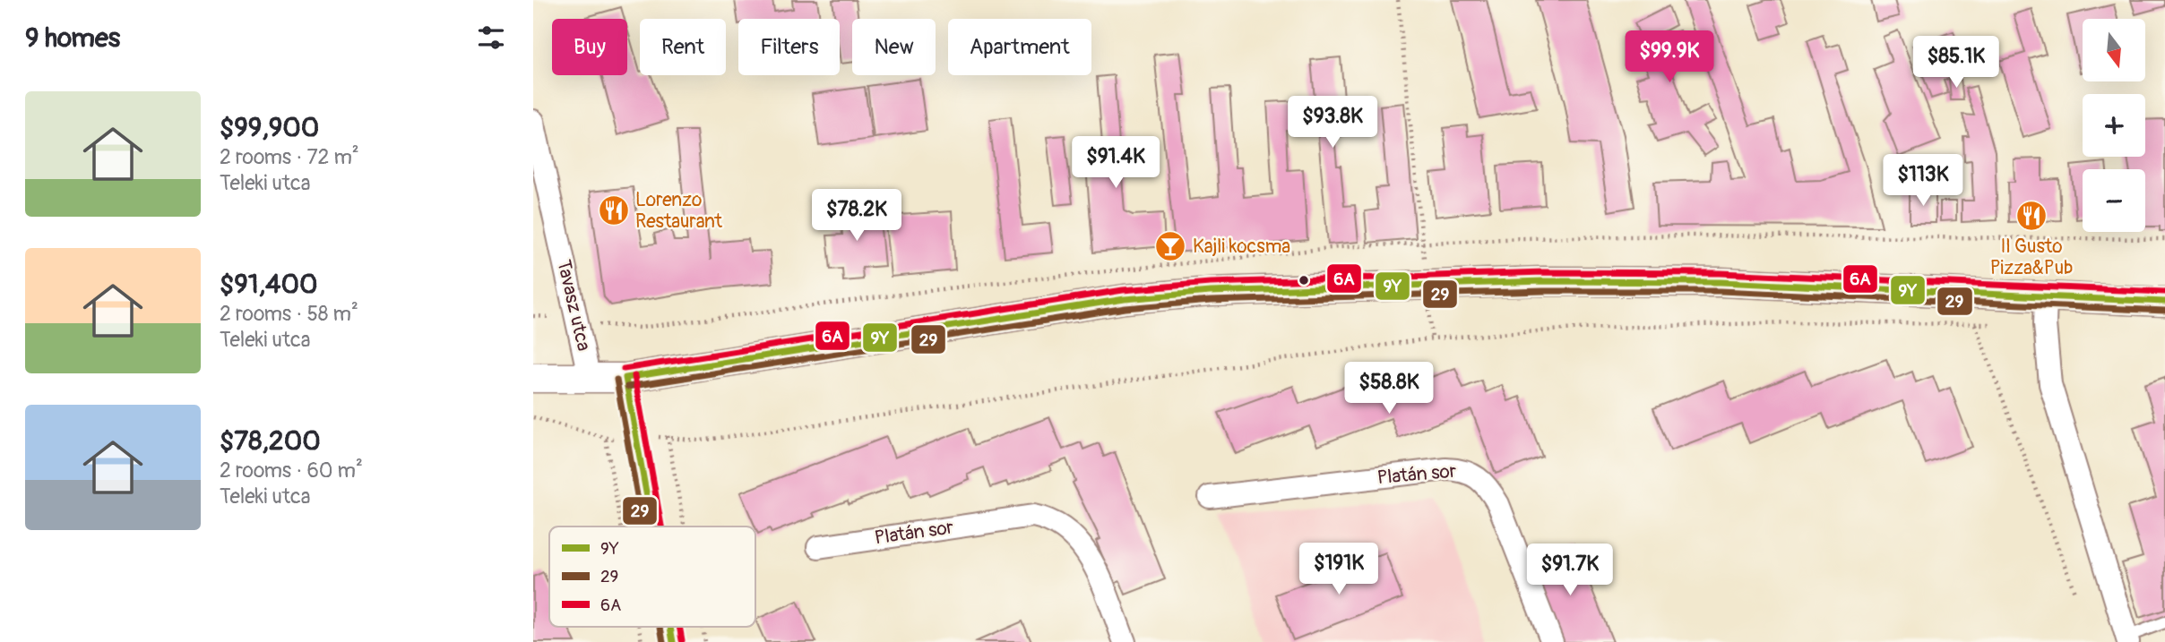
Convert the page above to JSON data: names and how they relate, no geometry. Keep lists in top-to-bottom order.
{
  "streets": {
    "street": ["Tavasz utca", "Platán sor"]
  },
  "places": {
    "restaurant": ["Lorenzo Restaurant", "Il Gusto Pizza&Pub"],
    "bar": ["Kajli kocsma"]
  },
  "lines": ["transit line 6A", "transit line 9Y", "transit line 29"],
  "legend": ["9Y", "29", "6A"],
  "north": "bottom",
  "page": {
    "heading": "9 homes",
    "map_buttons": ["+", "−"],
    "chip": [
      "Buy",
      "Rent",
      "Filters",
      "New",
      "Apartment"
    ],
    "price": [
      "$99.9K",
      "$85.1K",
      "$93.8K",
      "$91.4K",
      "$113K",
      "$78.2K",
      "$58.8K",
      "$191K",
      "$91.7K"
    ],
    "list": [
      {
        "name": "$99,900",
        "note": "2 rooms · 72 m² · Teleki utca"
      },
      {
        "name": "$91,400",
        "note": "2 rooms · 58 m² · Teleki utca"
      },
      {
        "name": "$78,200",
        "note": "2 rooms · 60 m² · Teleki utca"
      }
    ]
  }
}
